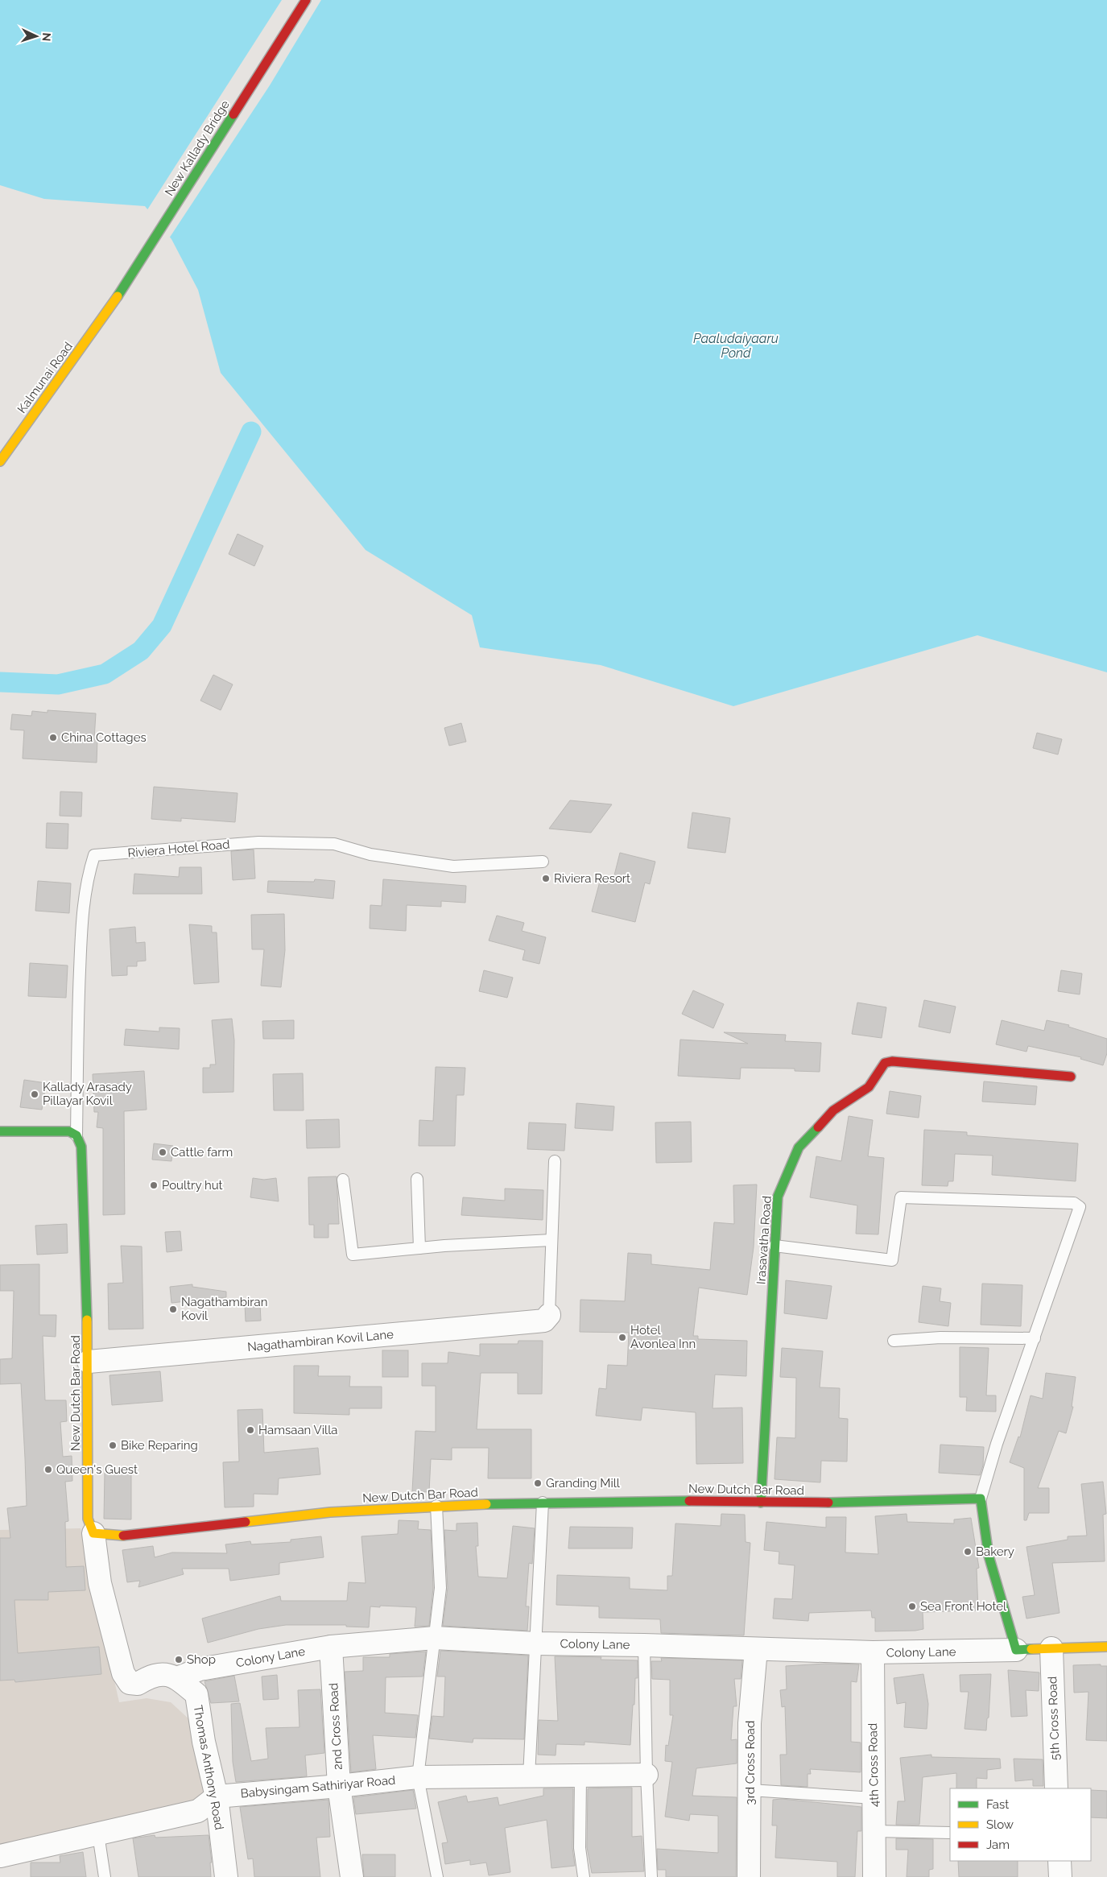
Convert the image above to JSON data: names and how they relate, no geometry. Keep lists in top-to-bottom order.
{
  "streets": {
    "main road": [
      "New Kallady Bridge",
      "Kalmunai Road",
      "Irasavatha Road",
      "New Dutch Bar Road"
    ],
    "street": [
      "Nagathambiran Kovil Lane",
      "Colony Lane",
      "5th Cross Road",
      "2nd Cross Road",
      "3rd Cross Road",
      "4th Cross Road",
      "Thomas Anthony Road",
      "Babysingam Sathiriyar Road"
    ],
    "lane": ["Riviera Hotel Road"]
  },
  "crossings": [
    ["New Kallady Bridge", "Kalmunai Road"],
    ["Riviera Hotel Road", "New Dutch Bar Road"],
    ["Irasavatha Road", "New Dutch Bar Road"],
    ["Nagathambiran Kovil Lane", "New Dutch Bar Road"],
    ["Colony Lane", "2nd Cross Road"],
    ["Colony Lane", "3rd Cross Road"],
    ["Colony Lane", "4th Cross Road"],
    ["Colony Lane", "Thomas Anthony Road"],
    ["2nd Cross Road", "Babysingam Sathiriyar Road"],
    ["Thomas Anthony Road", "Babysingam Sathiriyar Road"]
  ],
  "water": ["Paaludaiyaaru Pond"],
  "places": [
    "China Cottages",
    "Riviera Resort",
    "Kallady Arasady Pillayar Kovil",
    "Cattle farm",
    "Poultry hut",
    "Nagathambiran Kovil",
    "Hotel Avonlea Inn",
    "Hamsaan Villa",
    "Bike Reparing",
    "Queen's Guest",
    "Granding Mill",
    "Bakery",
    "Sea Front Hotel",
    "Shop"
  ],
  "legend": ["Fast", "Slow", "Jam"],
  "north": "right"
}
